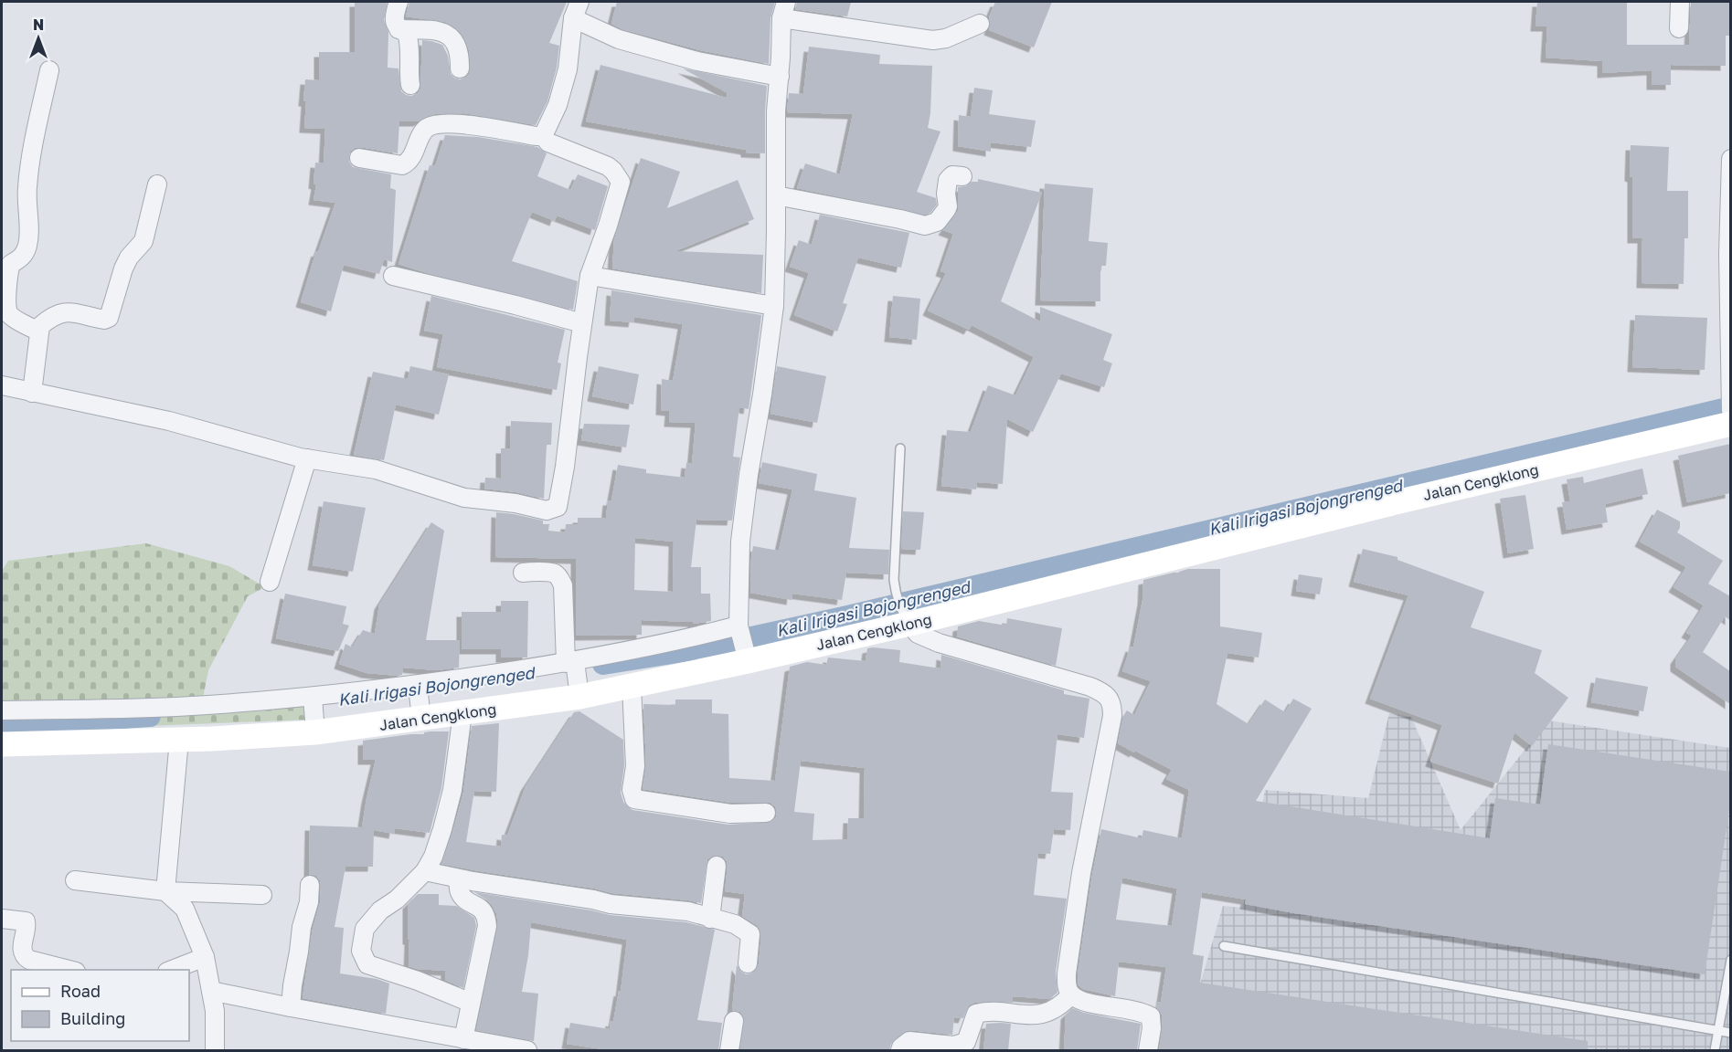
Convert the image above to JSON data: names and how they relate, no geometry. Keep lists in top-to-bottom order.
{
  "streets": {
    "main road": ["Jalan Cengklong"]
  },
  "water": ["Kali Irigasi Bojongrenged"],
  "legend": ["Road", "Building"],
  "north": "top"
}
